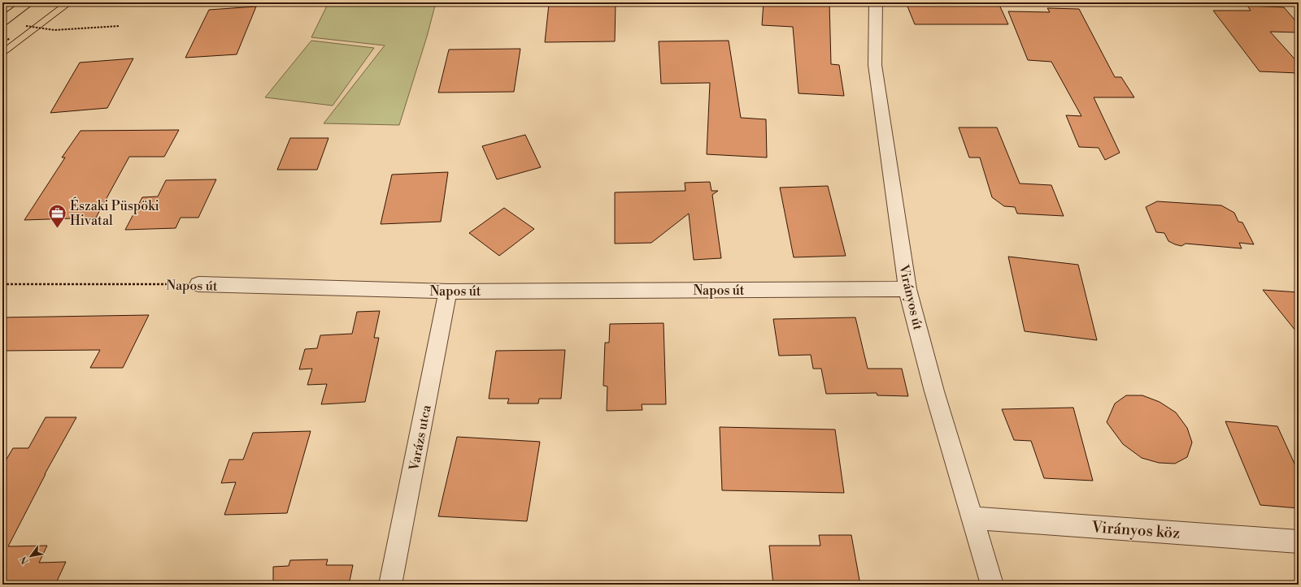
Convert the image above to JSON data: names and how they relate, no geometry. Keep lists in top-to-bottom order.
{
  "streets": {
    "street": [
      "Napos út",
      "Virányos út",
      "Varázs utca",
      "Virányos köz"
    ]
  },
  "crossings": [
    ["Napos út", "Virányos út"],
    ["Napos út", "Varázs utca"],
    ["Virányos út", "Virányos köz"]
  ],
  "places": {
    "office": ["Északi Püspöki Hivatal"]
  },
  "north": "bottom left"
}
